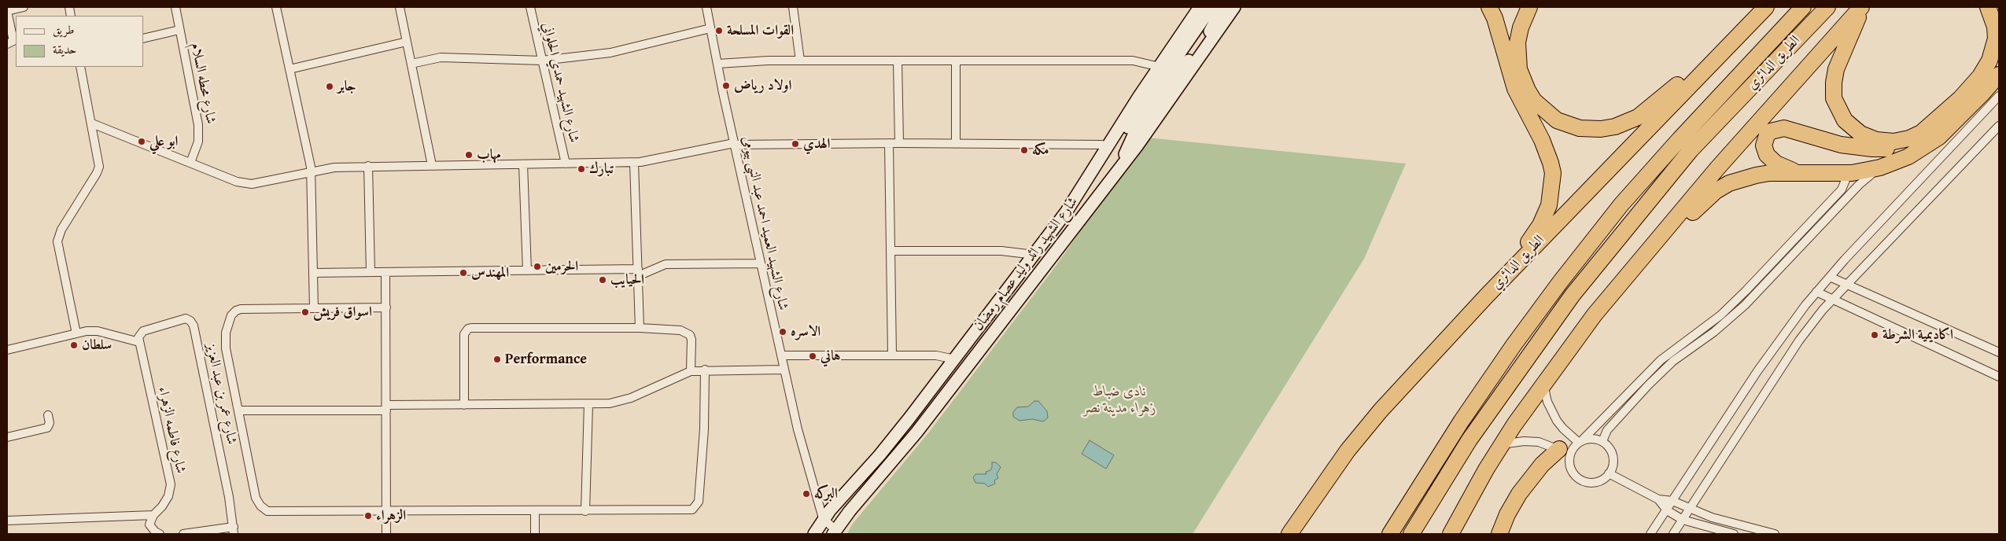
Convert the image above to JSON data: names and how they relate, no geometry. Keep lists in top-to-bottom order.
{
  "streets": {
    "highway": ["الطريق الدائري"],
    "street": [
      "شارع الشهيد حمدي الحلواني",
      "شارع محطه السلام",
      "شارع الشهيد العميد احمد عبد النبى بيومى",
      "شارع الشهيد رائد وليد عصام رمضان",
      "شارع عمر بن عبد العزيز",
      "شارع فاطمه الزهراء"
    ]
  },
  "crossings": [
    ["شارع الشهيد العميد احمد عبد النبى بيومى", "شارع الشهيد رائد وليد عصام رمضان"],
    ["شارع عمر بن عبد العزيز", "شارع فاطمه الزهراء"]
  ],
  "parks": ["نادى ضباط زهراء مدينة نصر"],
  "places": [
    "القوات المسلحة",
    "اولاد رياض",
    "جابر",
    "ابو علي",
    "الهدي",
    "مكه",
    "مهاب",
    "تبارك",
    "الحرمين",
    "المهندس",
    "الحيايب",
    "اسواق فريش",
    "الاسره",
    "اكاديمية الشرطة",
    "سلطان",
    "هاني",
    "Performance",
    "البركه",
    "الزهراء"
  ],
  "legend": ["طريق", "حديقة"]
}
